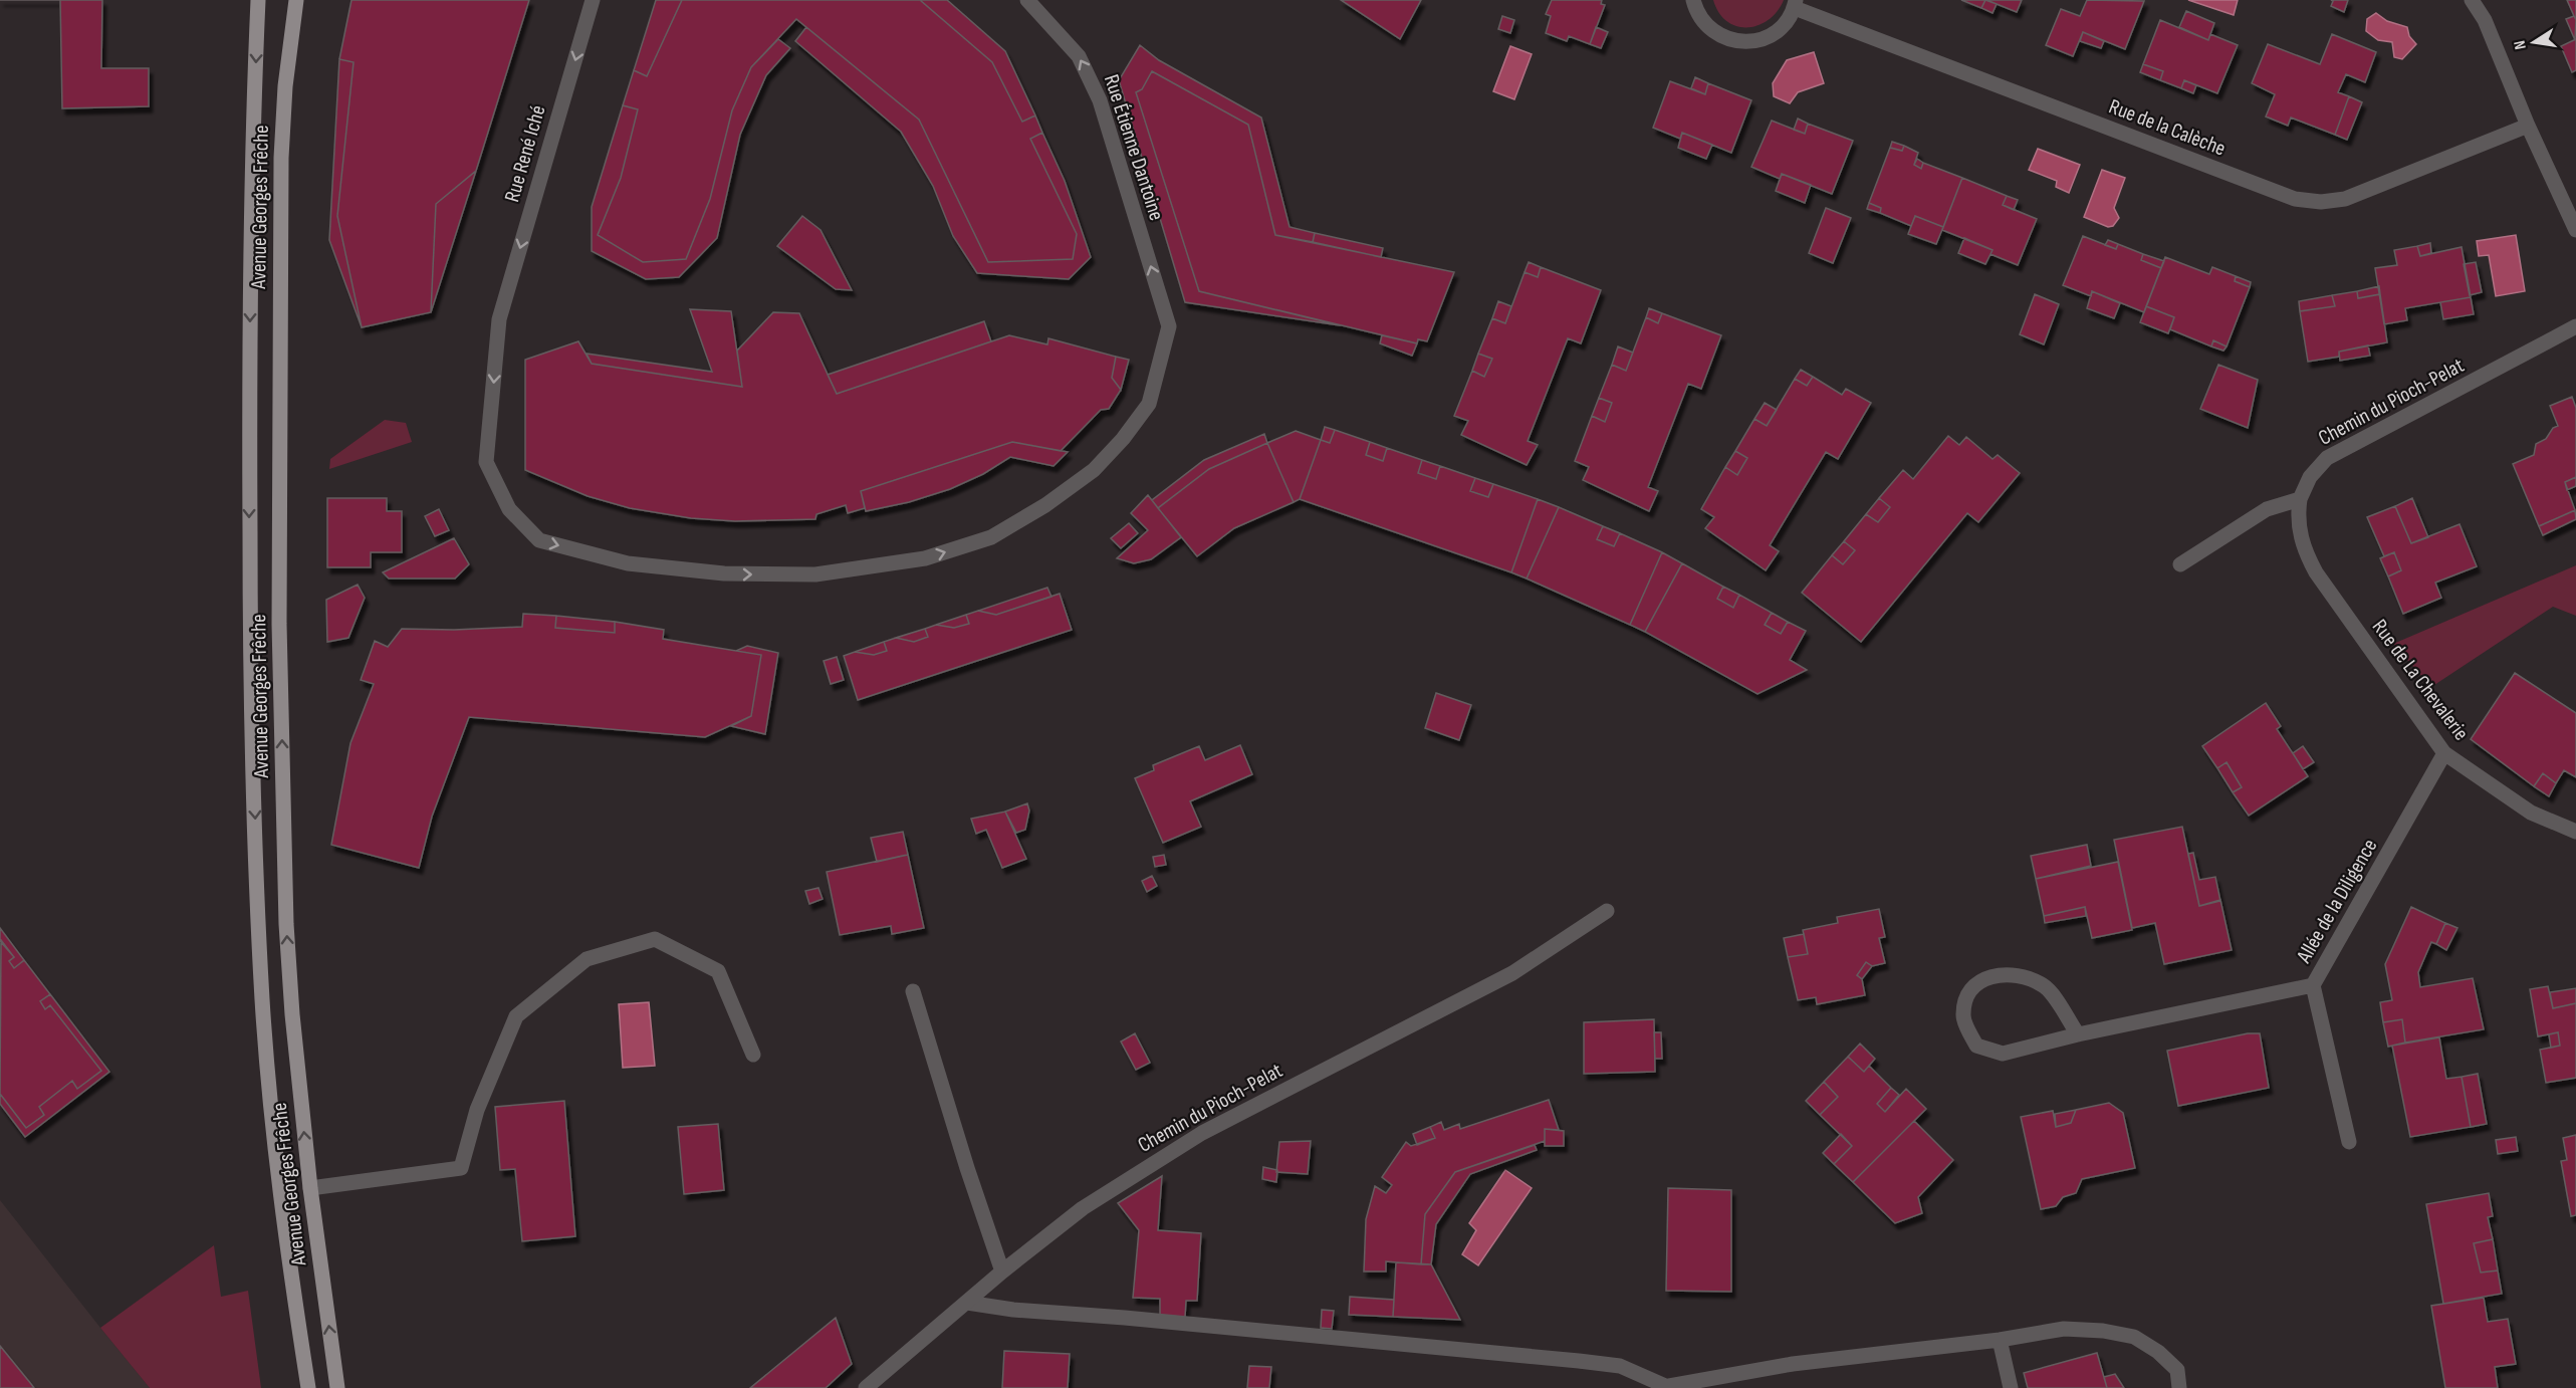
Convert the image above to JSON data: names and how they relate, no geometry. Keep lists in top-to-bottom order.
{
  "streets": {
    "main road": ["Avenue Georges Frêche"],
    "street": [
      "Rue de la Calèche",
      "Rue Étienne Dantoine",
      "Rue René Iché",
      "Chemin du Pioch-Pelat",
      "Rue de La Chevalerie",
      "Allée de la Diligence"
    ]
  },
  "crossings": [
    ["Rue Étienne Dantoine", "Rue René Iché"],
    ["Chemin du Pioch-Pelat", "Rue de La Chevalerie"],
    ["Rue de La Chevalerie", "Allée de la Diligence"]
  ],
  "one_way": ["Rue Étienne Dantoine"],
  "north": "left"
}
